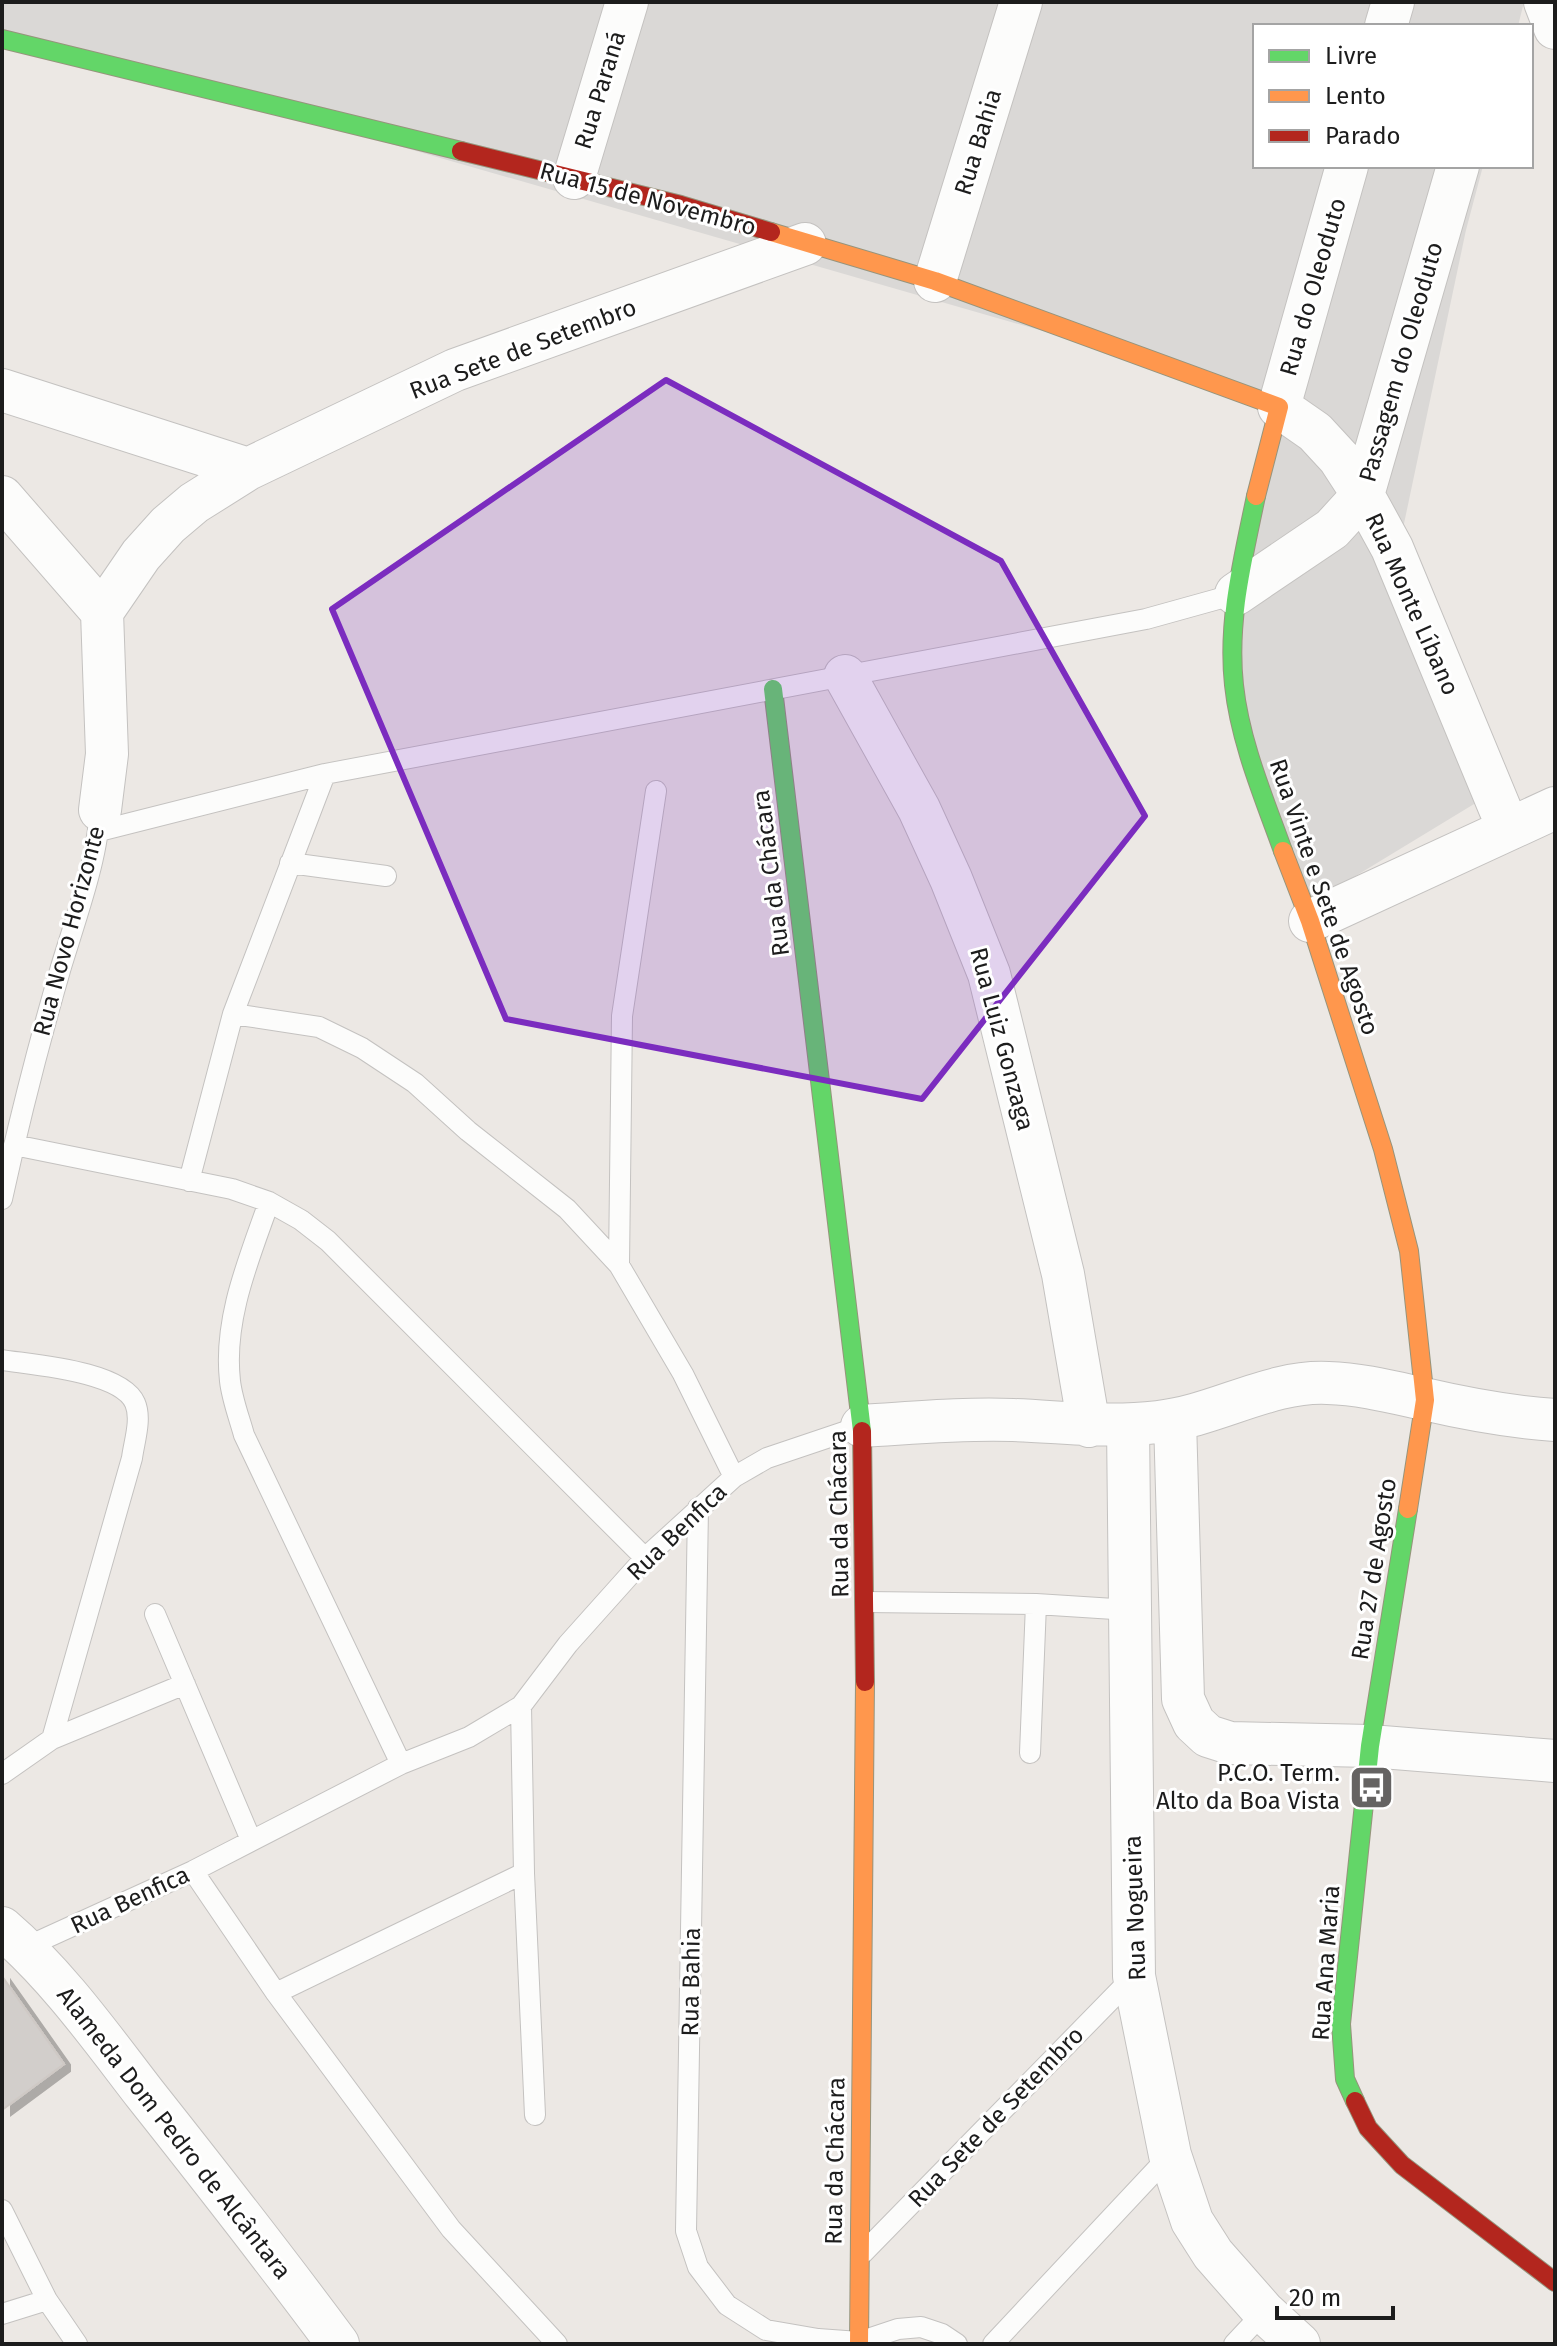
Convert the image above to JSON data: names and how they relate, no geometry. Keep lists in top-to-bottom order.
{
  "streets": {
    "street": [
      "Rua Paraná",
      "Rua Bahia",
      "Rua 15 de Novembro",
      "Rua do Oleoduto",
      "Rua Sete de Setembro",
      "Passagem do Oleoduto",
      "Rua Monte Líbano",
      "Rua da Chácara",
      "Rua Vinte e Sete de Agosto",
      "Rua Novo Horizonte",
      "Rua Luiz Gonzaga",
      "Rua Benfica",
      "Rua 27 de Agosto",
      "Rua Nogueira",
      "Rua Ana Maria",
      "Alameda Dom Pedro de Alcântara"
    ]
  },
  "crossings": [
    ["Rua Paraná", "Rua 15 de Novembro"],
    ["Rua Bahia", "Rua 15 de Novembro"],
    ["Rua Bahia", "Rua da Chácara"],
    ["Rua Bahia", "Rua Benfica"],
    ["Rua 15 de Novembro", "Rua do Oleoduto"],
    ["Rua 15 de Novembro", "Rua Sete de Setembro"],
    ["Rua 15 de Novembro", "Rua Monte Líbano"],
    ["Rua 15 de Novembro", "Rua Vinte e Sete de Agosto"],
    ["Rua do Oleoduto", "Rua Monte Líbano"],
    ["Rua do Oleoduto", "Rua Vinte e Sete de Agosto"],
    ["Rua Sete de Setembro", "Rua da Chácara"],
    ["Rua Sete de Setembro", "Rua Nogueira"],
    ["Passagem do Oleoduto", "Rua Monte Líbano"],
    ["Passagem do Oleoduto", "Rua Vinte e Sete de Agosto"],
    ["Rua Monte Líbano", "Rua Vinte e Sete de Agosto"],
    ["Rua da Chácara", "Rua Benfica"],
    ["Rua Vinte e Sete de Agosto", "Rua Benfica"],
    ["Rua Vinte e Sete de Agosto", "Rua 27 de Agosto"],
    ["Rua Luiz Gonzaga", "Rua Benfica"],
    ["Rua Luiz Gonzaga", "Rua Nogueira"],
    ["Rua Benfica", "Rua 27 de Agosto"],
    ["Rua Benfica", "Rua Nogueira"],
    ["Rua Benfica", "Alameda Dom Pedro de Alcântara"],
    ["Rua 27 de Agosto", "Rua Ana Maria"]
  ],
  "places": {
    "bus stop": ["P.C.O. Term. Alto da Boa Vista"]
  },
  "legend": ["Livre", "Lento", "Parado"],
  "scale_bar": "20 m"
}
